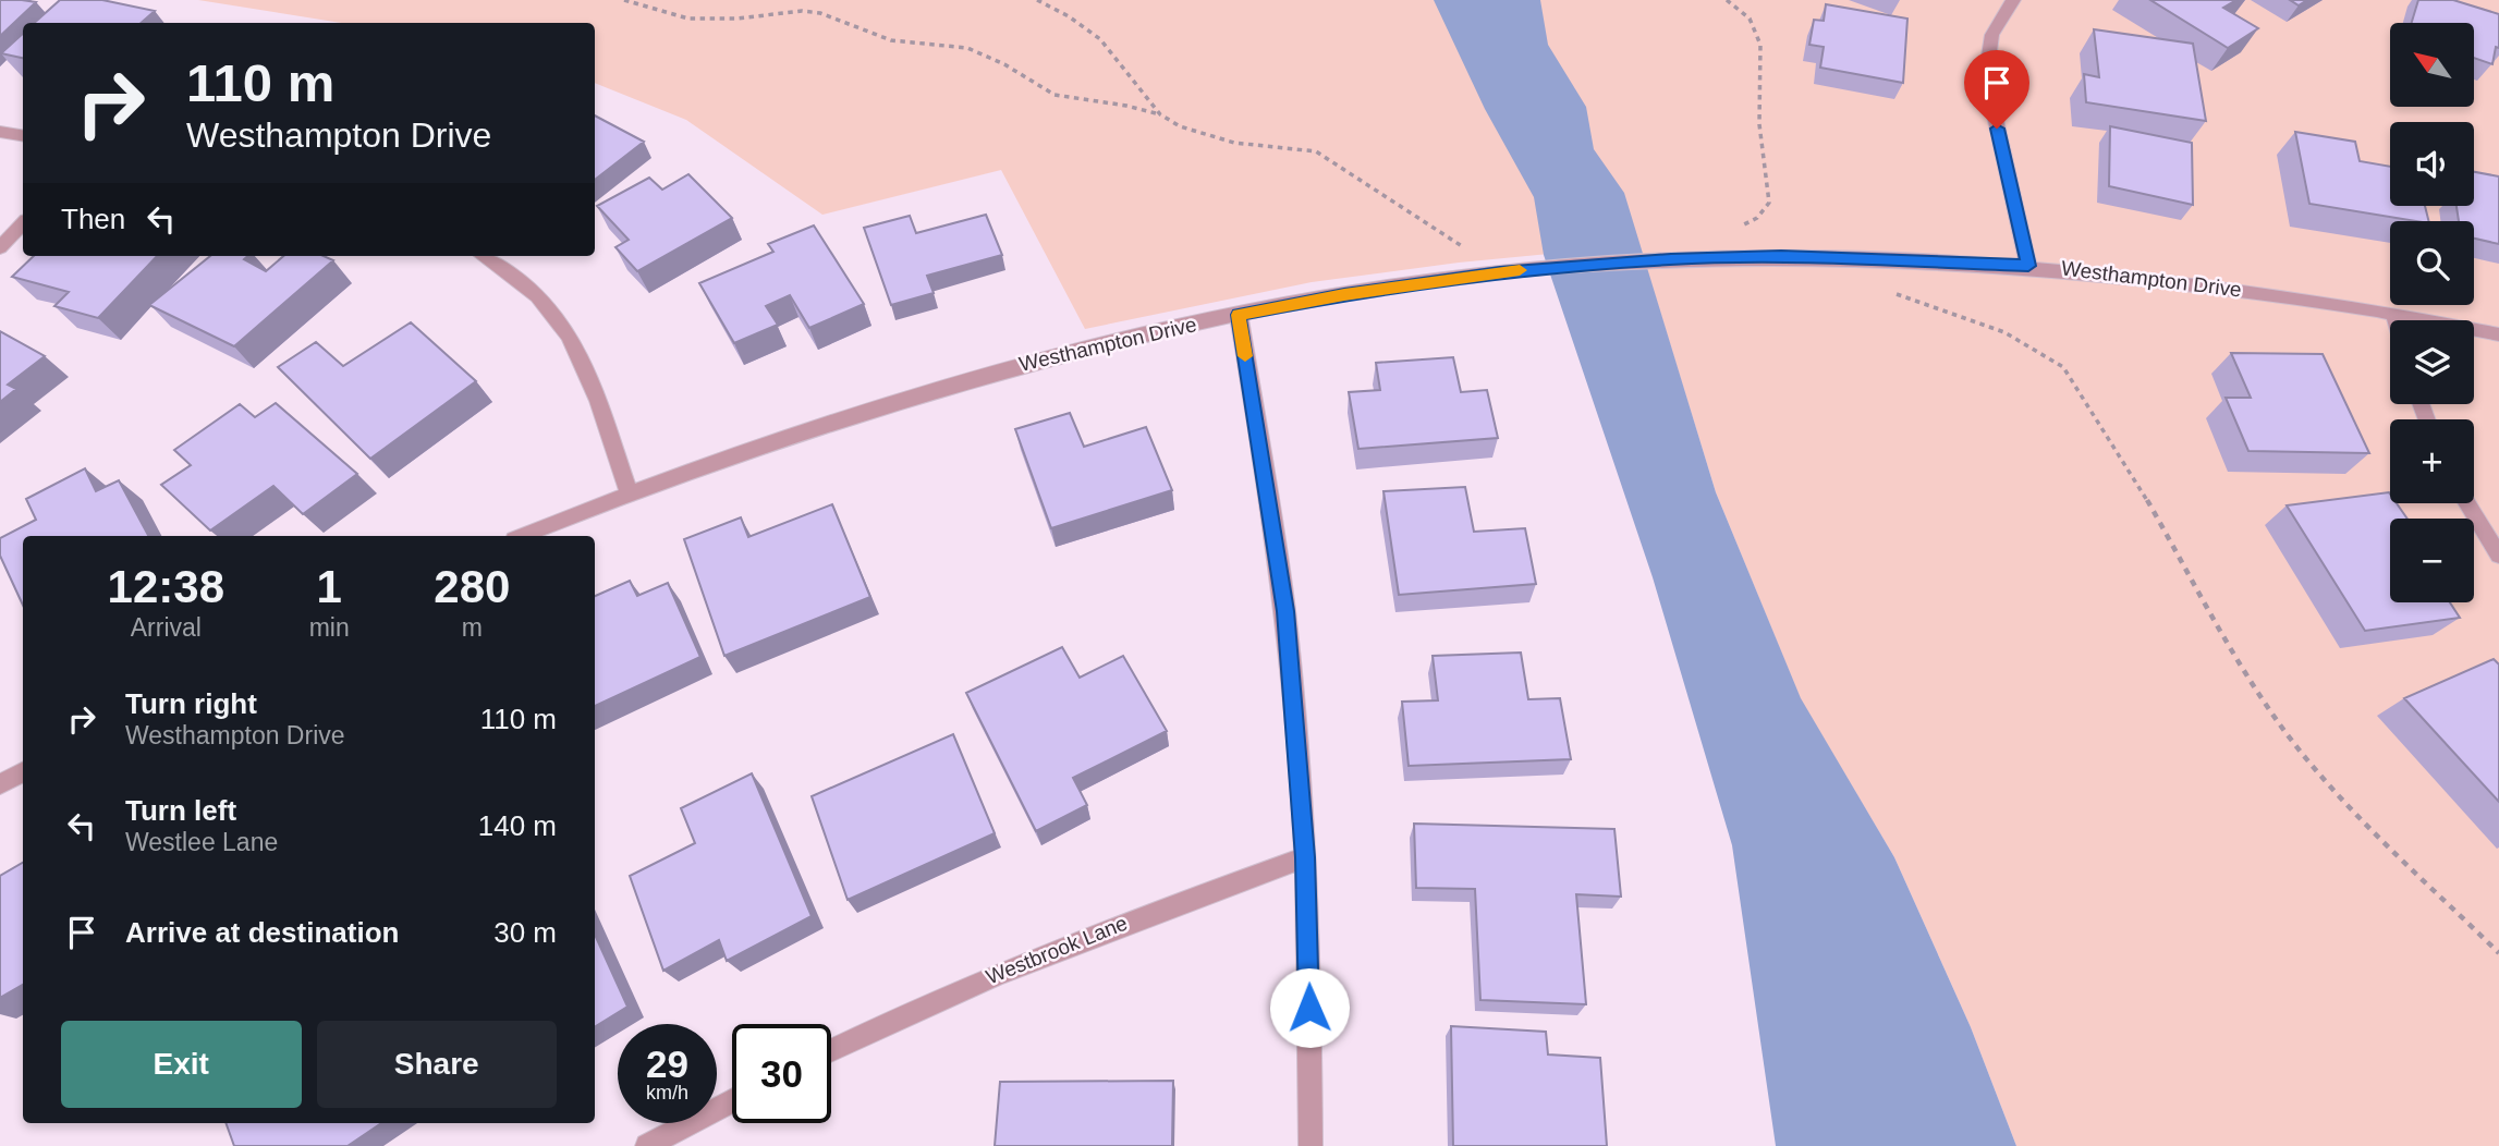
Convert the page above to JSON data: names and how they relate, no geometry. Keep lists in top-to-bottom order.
{
  "streets": {
    "street": ["Westhampton Drive", "Westbrook Lane"]
  },
  "north": "top left",
  "page": {
    "map_buttons": ["+", "−"],
    "turn": ["110 m", "Westhampton Drive"],
    "then": "Then",
    "eta": [
      "12:38",
      "Arrival",
      "1",
      "min",
      "280",
      "m"
    ],
    "list": [
      {
        "name": "Turn right",
        "note": "Westhampton Drive",
        "value": "110 m"
      },
      {
        "name": "Turn left",
        "note": "Westlee Lane",
        "value": "140 m"
      },
      {
        "name": "Arrive at destination",
        "value": "30 m"
      }
    ],
    "buttons": ["Exit", "Share"],
    "speed": "29 km/h",
    "limit": "30"
  }
}
